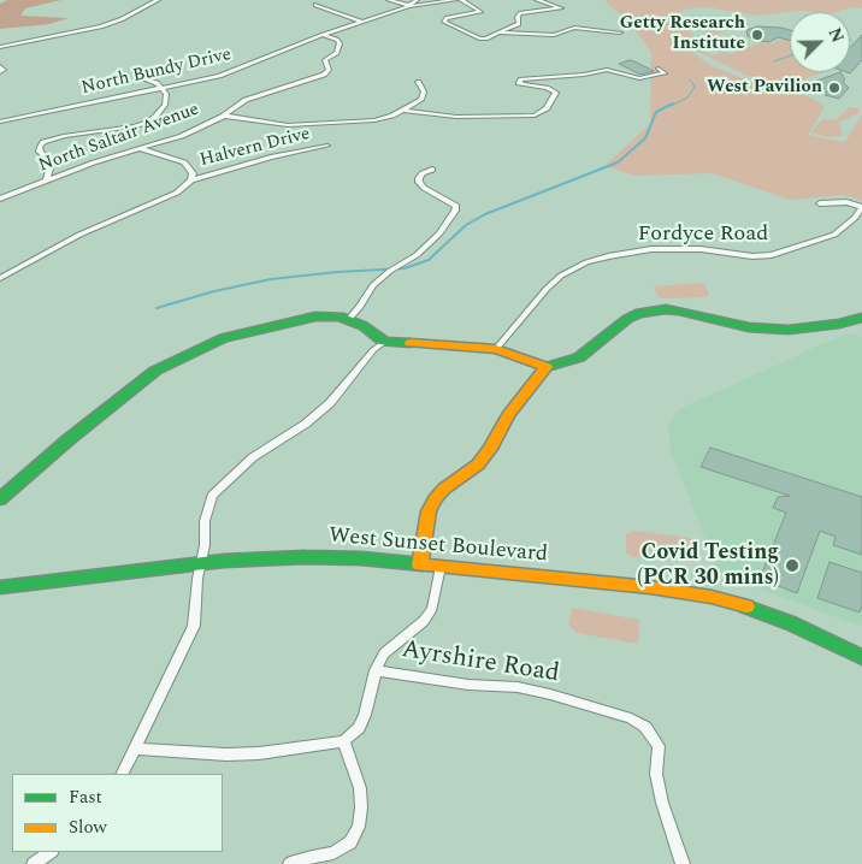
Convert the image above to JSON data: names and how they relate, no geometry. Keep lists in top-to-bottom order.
{
  "streets": {
    "street": [
      "North Bundy Drive",
      "North Saltair Avenue",
      "Halvern Drive",
      "Fordyce Road",
      "West Sunset Boulevard",
      "Ayrshire Road"
    ]
  },
  "crossings": [
    ["North Bundy Drive", "North Saltair Avenue"]
  ],
  "places": ["Getty Research Institute", "West Pavilion", "Covid Testing (PCR 30 mins)"],
  "legend": ["Fast", "Slow"],
  "north": "top right"
}
